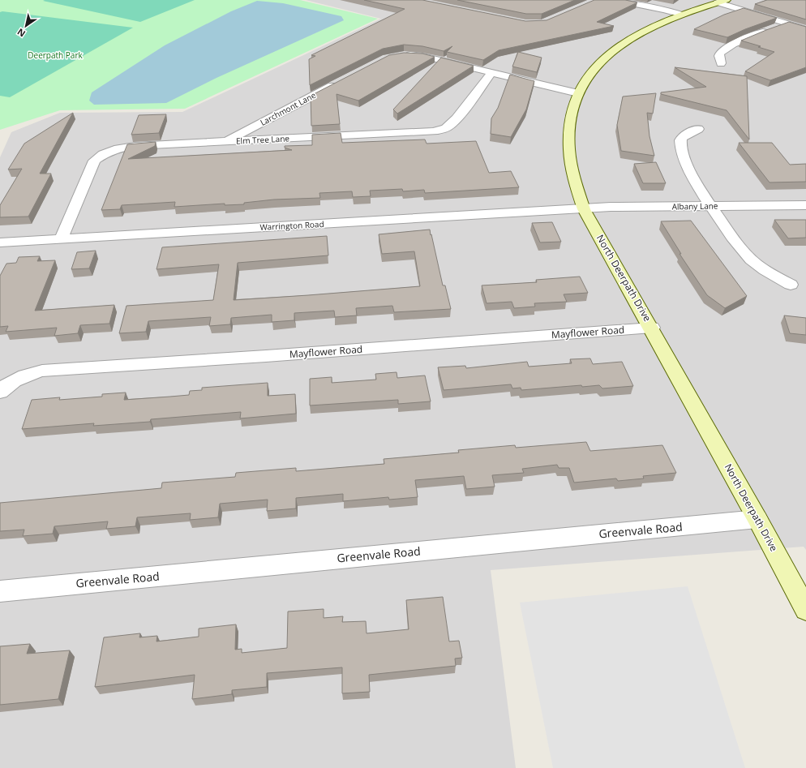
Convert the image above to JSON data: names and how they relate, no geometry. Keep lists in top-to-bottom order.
{
  "streets": {
    "street": [
      "Larchmont Lane",
      "Elm Tree Lane",
      "Albany Lane",
      "Warrington Road",
      "North Deerpath Drive",
      "Mayflower Road",
      "Greenvale Road"
    ]
  },
  "crossings": [
    ["Larchmont Lane", "Elm Tree Lane"],
    ["Elm Tree Lane", "Warrington Road"],
    ["Albany Lane", "Warrington Road"],
    ["Albany Lane", "North Deerpath Drive"],
    ["Warrington Road", "North Deerpath Drive"],
    ["North Deerpath Drive", "Mayflower Road"],
    ["North Deerpath Drive", "Greenvale Road"]
  ],
  "parks": ["Deerpath Park"],
  "north": "bottom left"
}
